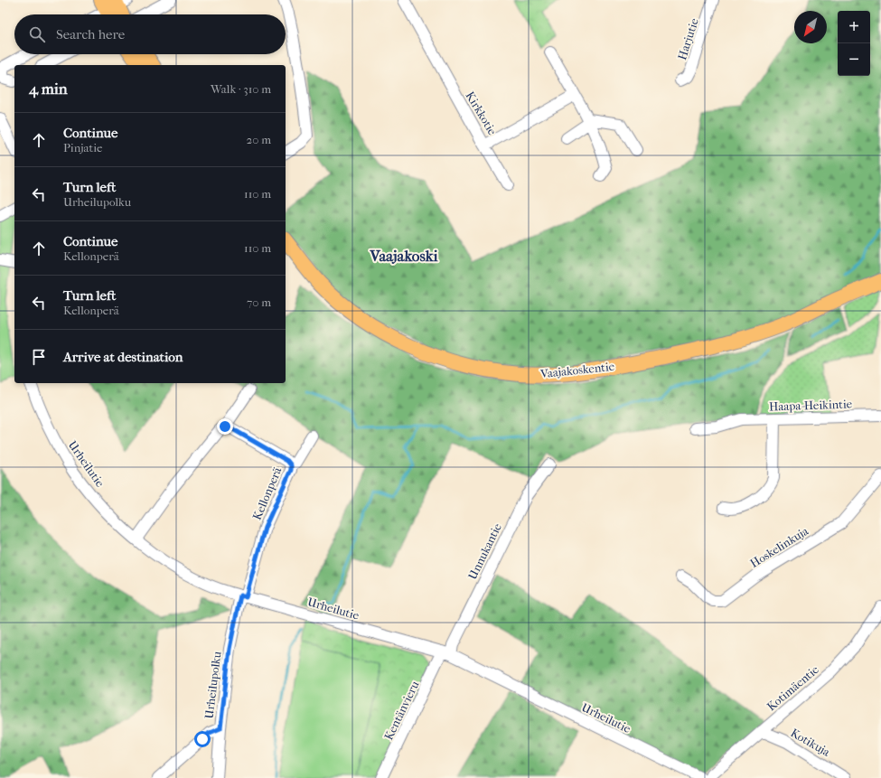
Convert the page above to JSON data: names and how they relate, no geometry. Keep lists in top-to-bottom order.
{
  "streets": {
    "main road": ["Vaajakoskentie"],
    "street": [
      "Harjutie",
      "Kirkkotie",
      "Haapa-Heikintie",
      "Urheilutie",
      "Kellonperä",
      "Hoskelinkuja",
      "Unnukantie",
      "Urheilupolku",
      "Kotimäentie",
      "Kentänvieru",
      "Kotikuja"
    ]
  },
  "crossings": [
    ["Urheilutie", "Kellonperä"],
    ["Urheilutie", "Unnukantie"],
    ["Urheilutie", "Urheilupolku"],
    ["Urheilutie", "Kentänvieru"],
    ["Kellonperä", "Urheilupolku"],
    ["Unnukantie", "Kentänvieru"],
    ["Kotimäentie", "Kotikuja"]
  ],
  "districts": ["Vaajakoski"],
  "north": "bottom left",
  "page": {
    "map_buttons": ["+", "−"],
    "search": "Search here",
    "heading": ["4 min", "Walk · 310 m"],
    "list": [
      ["Continue", "Pinjatie", "20 m"],
      ["Turn left", "Urheilupolku", "110 m"],
      ["Continue", "Kellonperä", "110 m"],
      ["Turn left", "Kellonperä", "70 m"],
      "Arrive at destination"
    ]
  }
}
